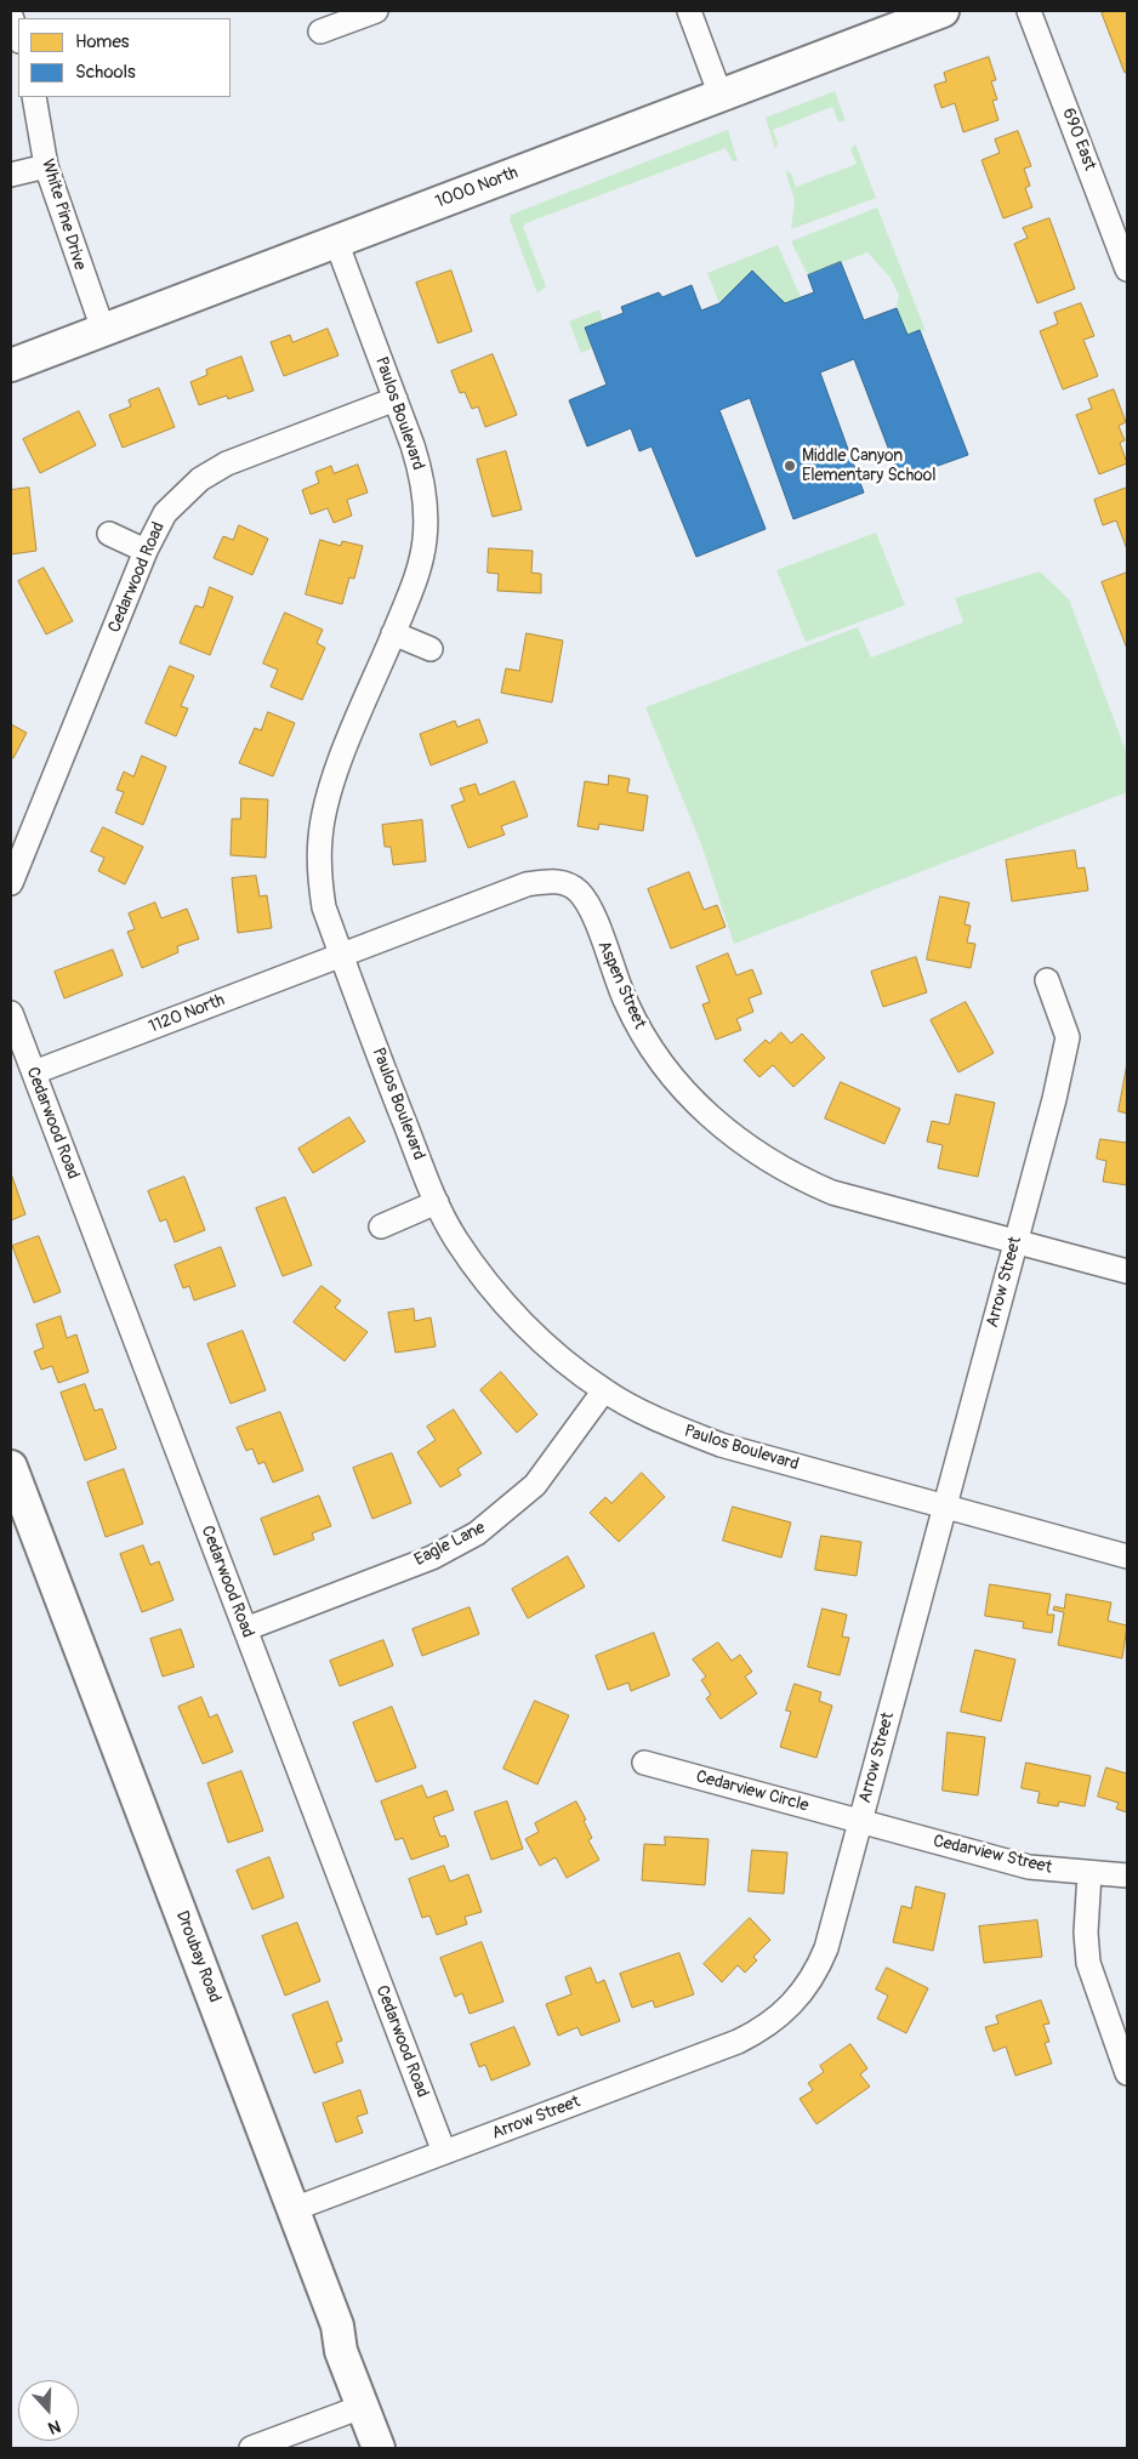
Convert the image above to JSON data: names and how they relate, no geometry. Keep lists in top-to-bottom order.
{
  "streets": {
    "street": [
      "690 East",
      "1000 North",
      "White Pine Drive",
      "Paulos Boulevard",
      "Cedarwood Road",
      "Aspen Street",
      "1120 North",
      "Arrow Street",
      "Eagle Lane",
      "Cedarview Circle",
      "Cedarview Street",
      "Droubay Road"
    ]
  },
  "crossings": [
    ["1000 North", "White Pine Drive"],
    ["1000 North", "Paulos Boulevard"],
    ["Paulos Boulevard", "Cedarwood Road"],
    ["Paulos Boulevard", "Aspen Street"],
    ["Paulos Boulevard", "1120 North"],
    ["Paulos Boulevard", "Arrow Street"],
    ["Paulos Boulevard", "Eagle Lane"],
    ["Cedarwood Road", "1120 North"],
    ["Cedarwood Road", "Arrow Street"],
    ["Cedarwood Road", "Eagle Lane"],
    ["Aspen Street", "1120 North"],
    ["Aspen Street", "Arrow Street"],
    ["Arrow Street", "Cedarview Circle"],
    ["Arrow Street", "Cedarview Street"],
    ["Arrow Street", "Droubay Road"],
    ["Cedarview Circle", "Cedarview Street"]
  ],
  "places": ["Middle Canyon Elementary School"],
  "legend": ["Homes", "Schools"],
  "north": "bottom"
}
